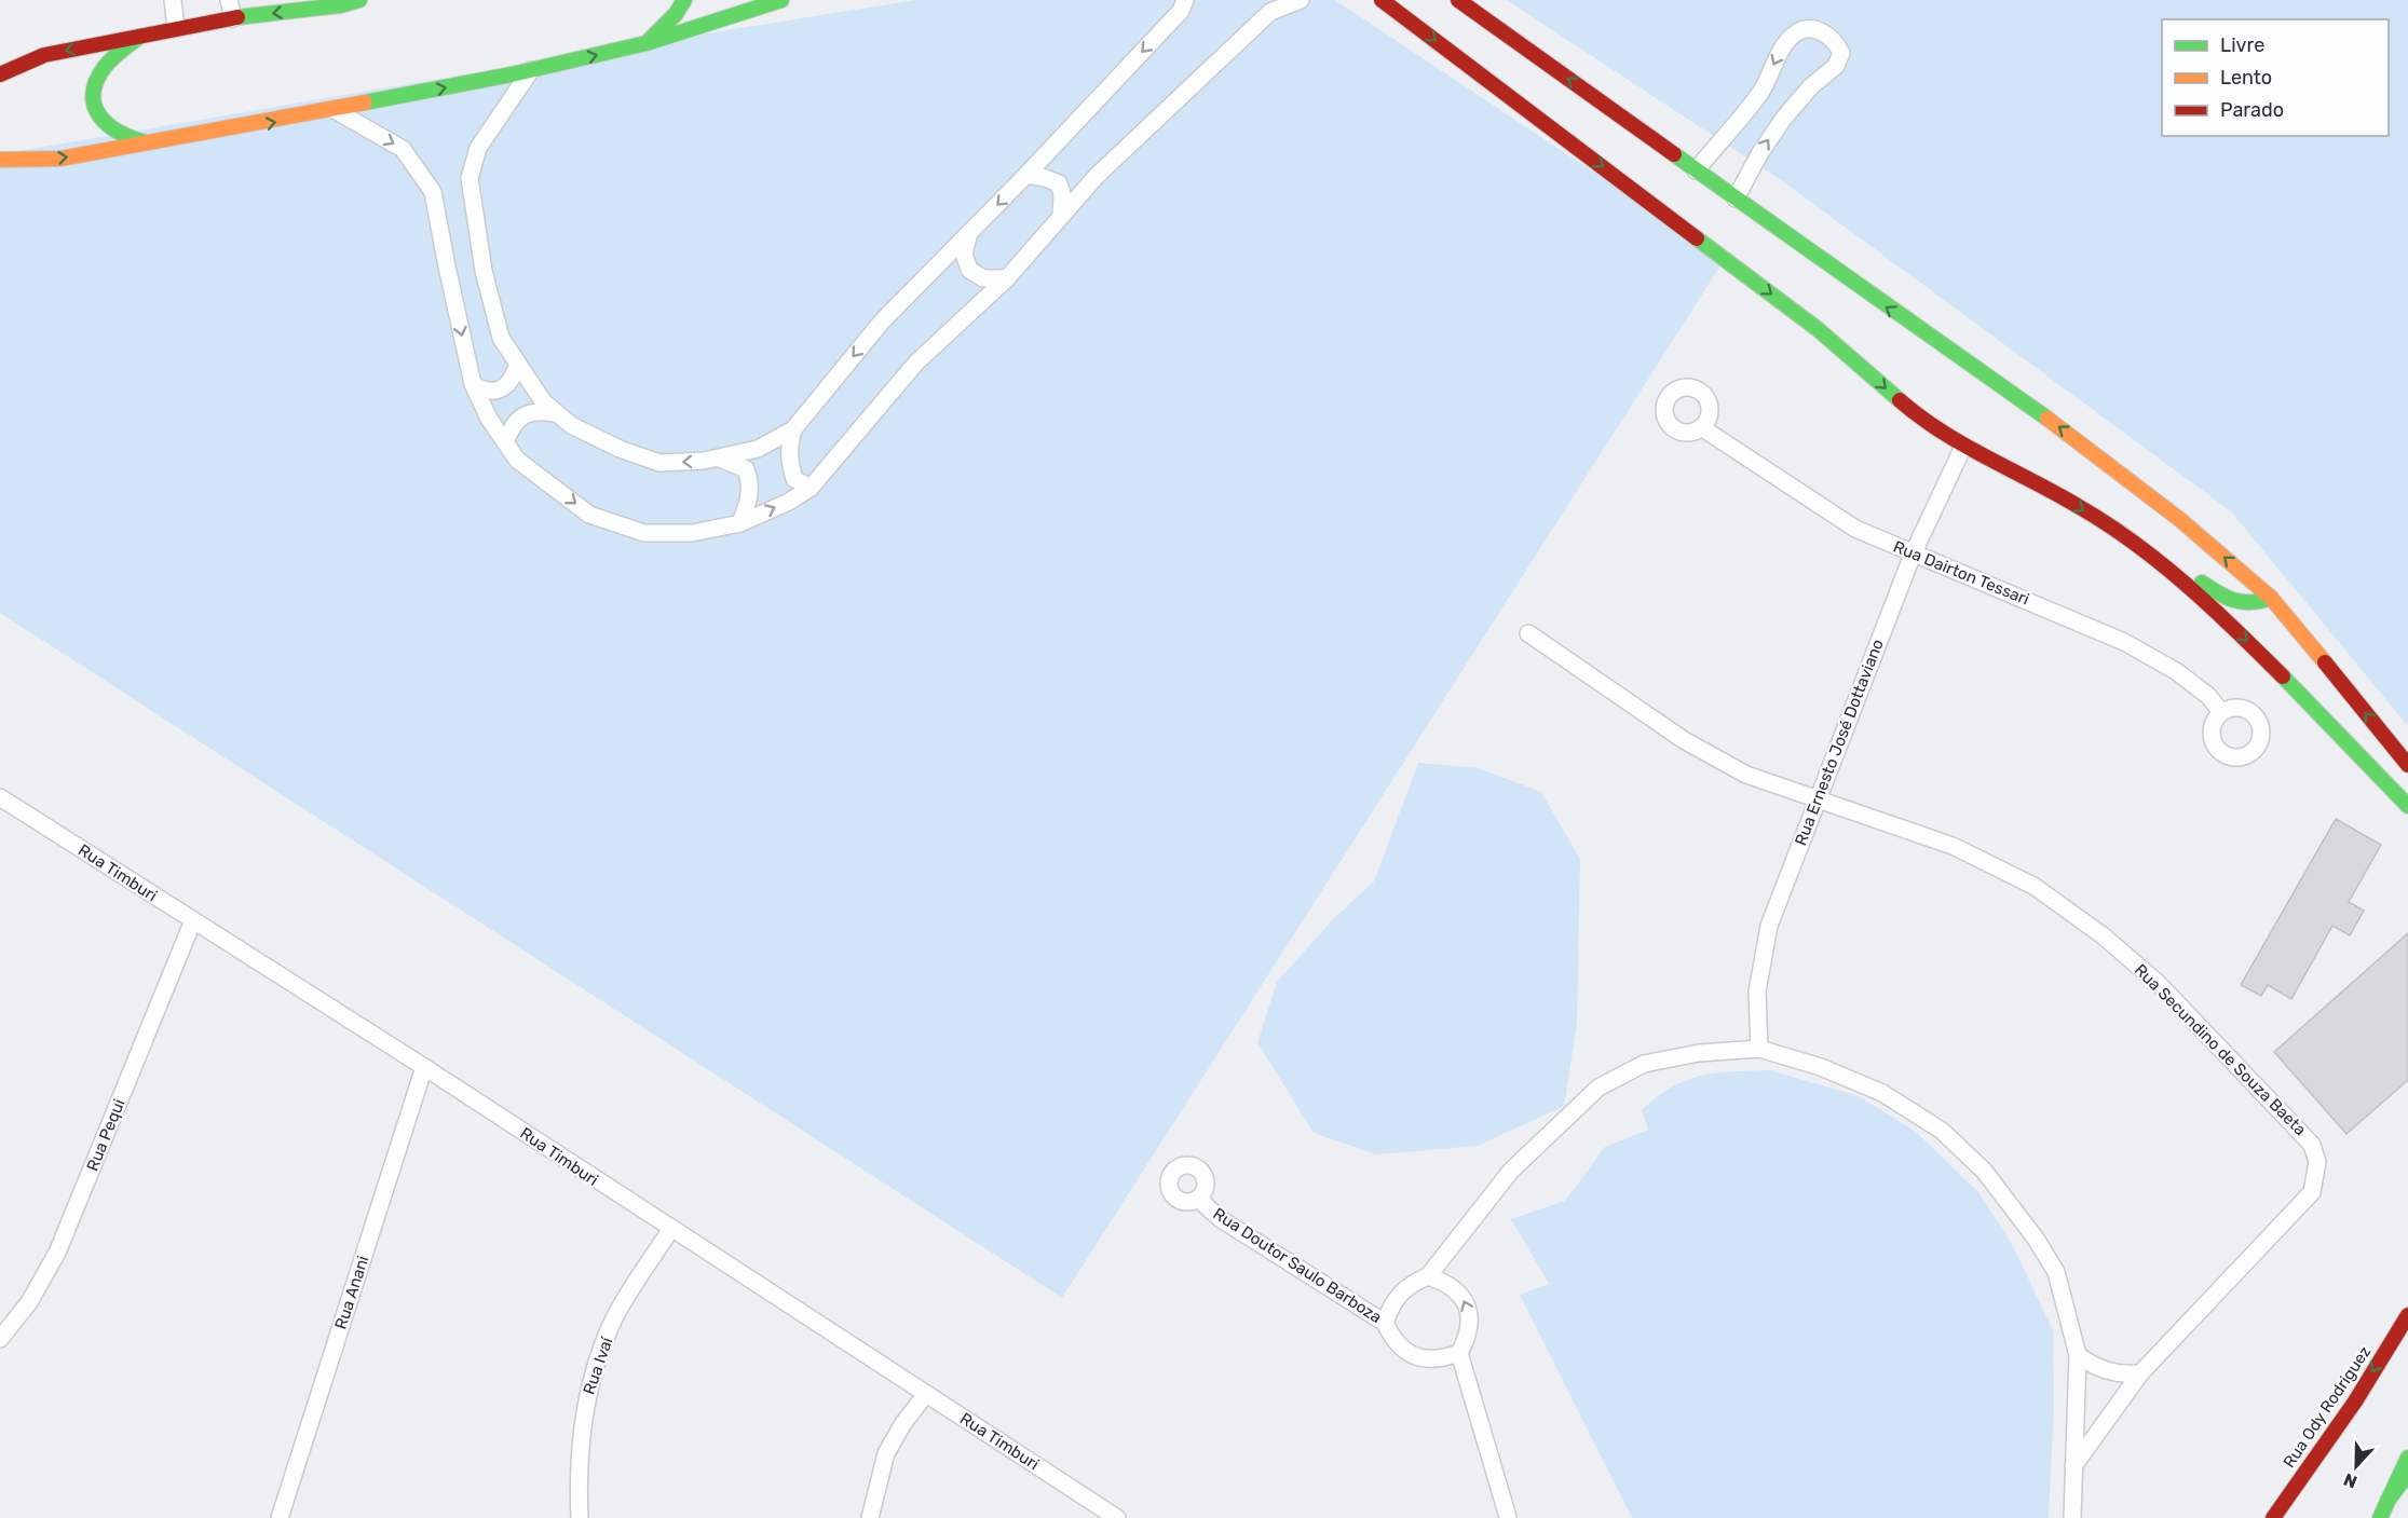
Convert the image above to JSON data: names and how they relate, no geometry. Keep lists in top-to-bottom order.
{
  "streets": {
    "main road": ["Rua Ody Rodriguez"],
    "street": [
      "Rua Dairton Tessari",
      "Rua Ernesto José Dottaviano",
      "Rua Timburi",
      "Rua Secundino de Souza Baeta",
      "Rua Pequi",
      "Rua Doutor Saulo Barboza",
      "Rua Anani",
      "Rua Ivaí"
    ]
  },
  "crossings": [
    ["Rua Dairton Tessari", "Rua Ernesto José Dottaviano"],
    ["Rua Ernesto José Dottaviano", "Rua Secundino de Souza Baeta"],
    ["Rua Timburi", "Rua Pequi"],
    ["Rua Timburi", "Rua Anani"],
    ["Rua Timburi", "Rua Ivaí"]
  ],
  "legend": ["Livre", "Lento", "Parado"],
  "north": "bottom"
}
